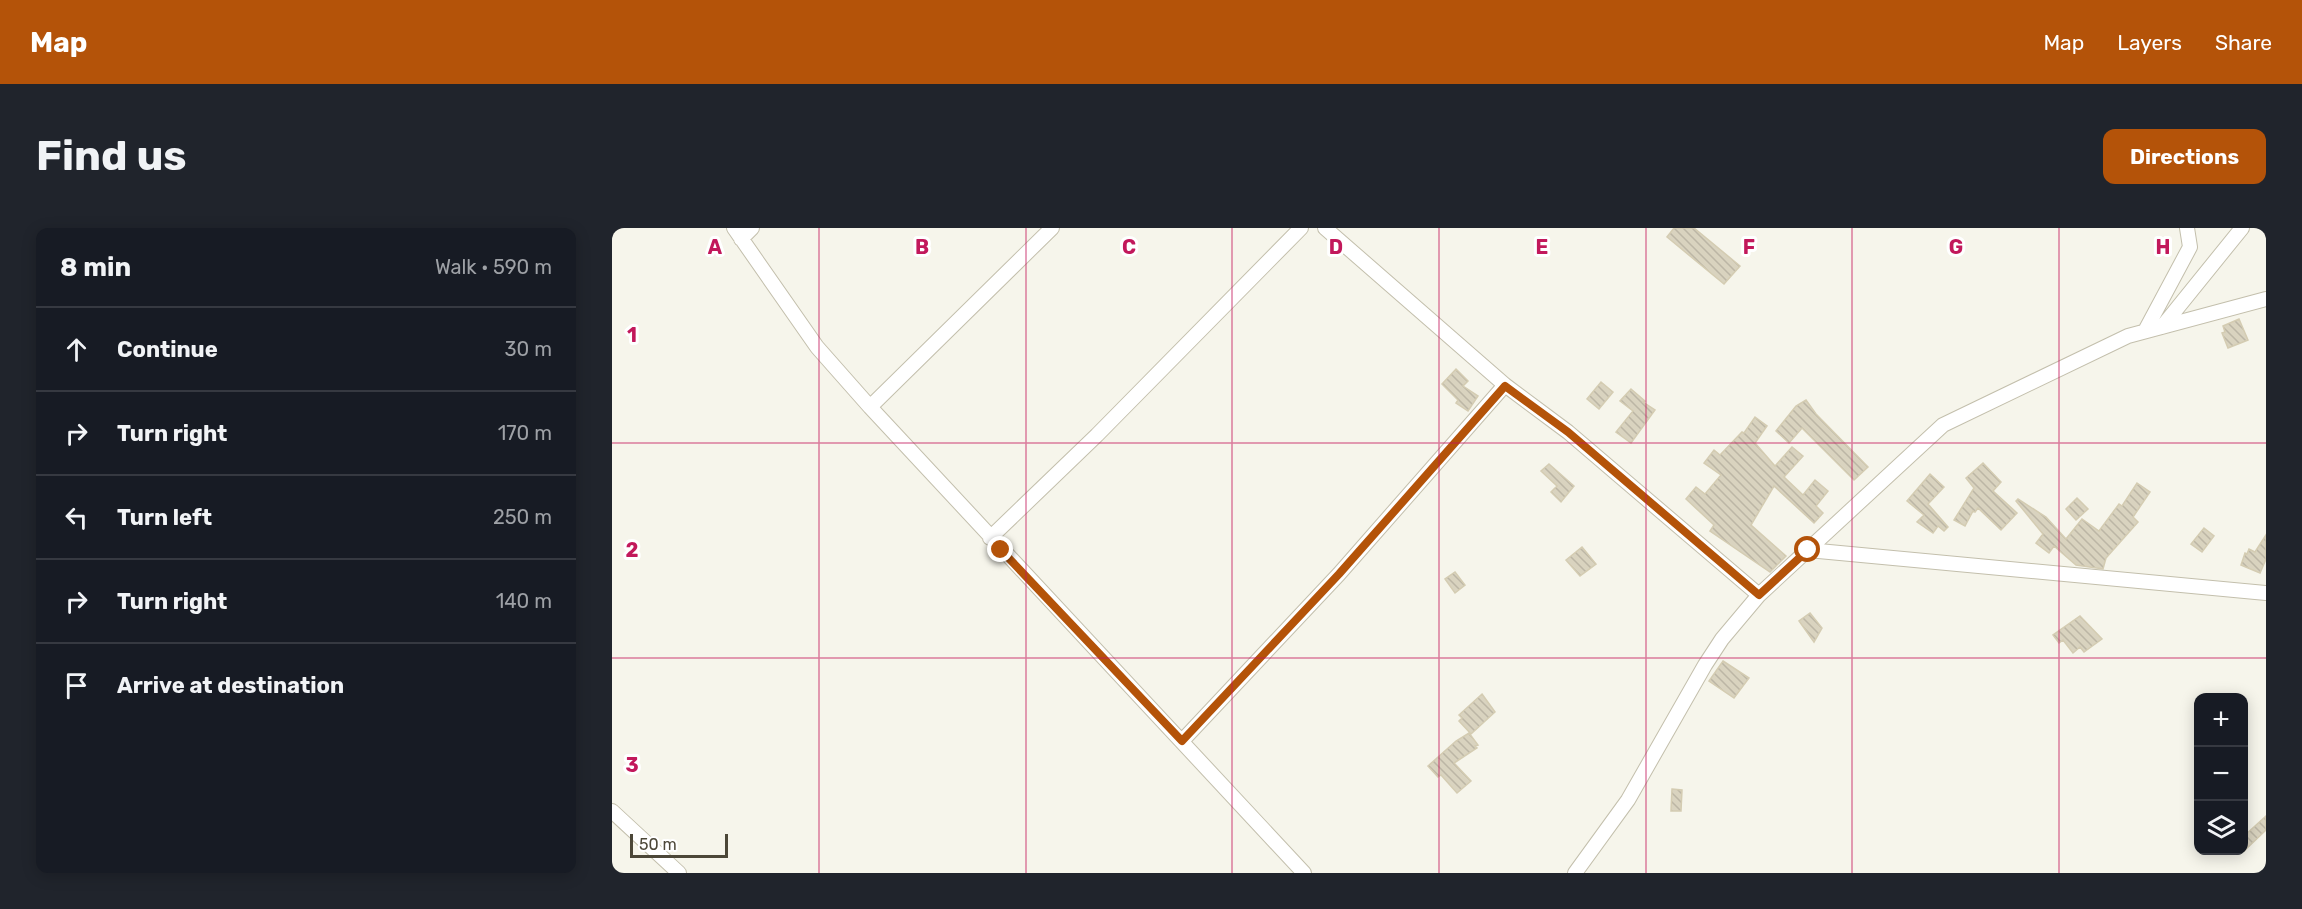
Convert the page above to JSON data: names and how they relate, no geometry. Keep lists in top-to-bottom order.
{
  "scale_bar": "50 m",
  "page": {
    "header": "Map",
    "nav": ["Map", "Layers", "Share"],
    "buttons": "Directions",
    "title": "Find us",
    "heading": ["8 min", "Walk · 590 m"],
    "list": [
      ["Continue", "30 m"],
      ["Turn right", "170 m"],
      ["Turn left", "250 m"],
      ["Turn right", "140 m"],
      "Arrive at destination"
    ],
    "map_buttons": ["+", "−"],
    "scale": "50 m"
  },
  "grid": {
    "columns": [
      "A",
      "B",
      "C",
      "D",
      "E",
      "F",
      "G",
      "H"
    ],
    "rows": ["1", "2", "3"]
  }
}
